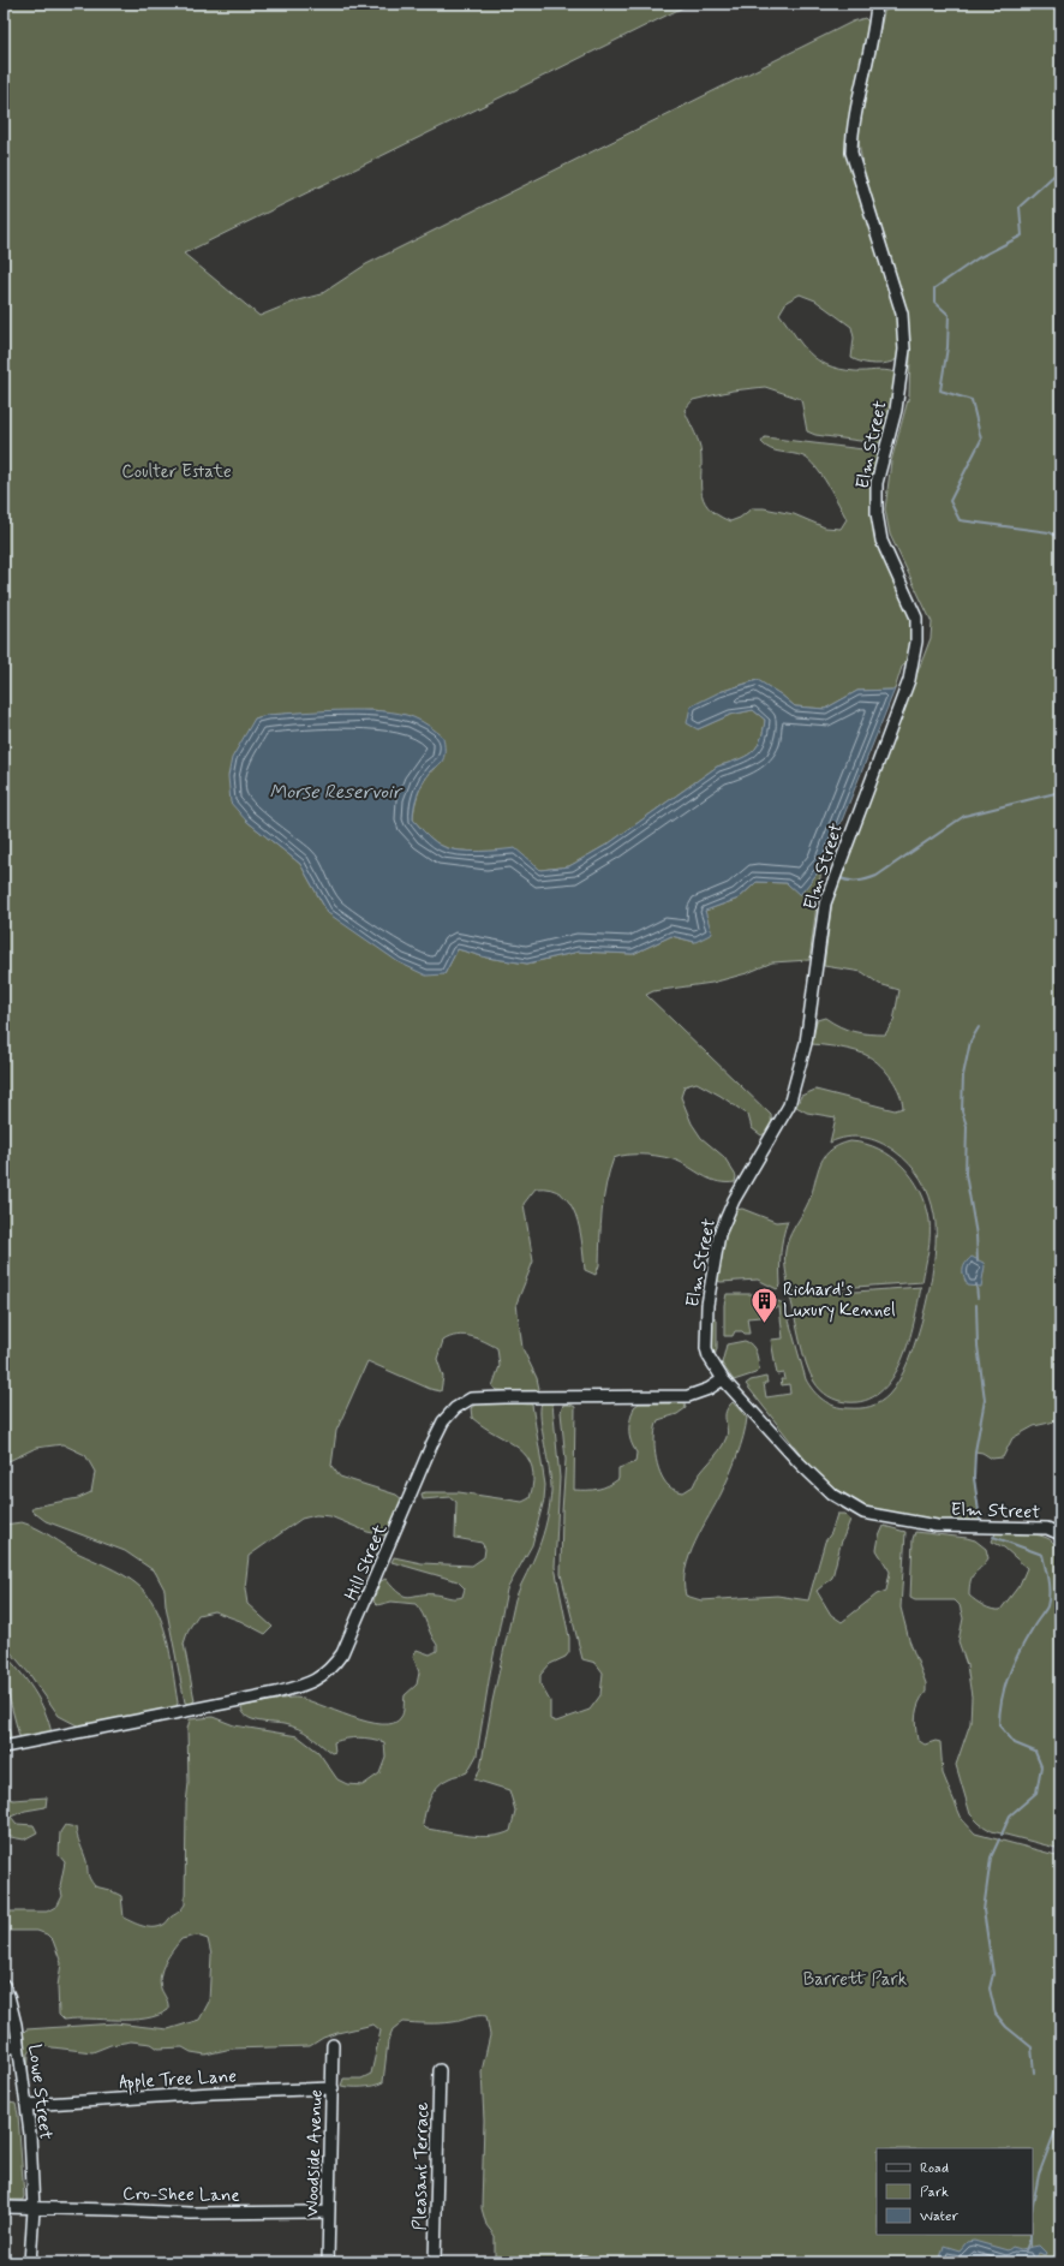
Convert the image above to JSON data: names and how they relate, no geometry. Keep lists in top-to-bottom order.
{
  "streets": {
    "street": [
      "Elm Street",
      "Hill Street",
      "Apple Tree Lane",
      "Lowe Street",
      "Woodside Avenue",
      "Pleasant Terrace",
      "Cro-Shee Lane"
    ]
  },
  "crossings": [
    ["Elm Street", "Hill Street"],
    ["Apple Tree Lane", "Lowe Street"],
    ["Apple Tree Lane", "Woodside Avenue"],
    ["Lowe Street", "Cro-Shee Lane"],
    ["Woodside Avenue", "Cro-Shee Lane"]
  ],
  "water": ["Morse Reservoir"],
  "parks": ["Coulter Estate", "Barrett Park"],
  "places": {
    "building": ["Richard's Luxury Kennel"]
  },
  "legend": ["Road", "Park", "Water"]
}
